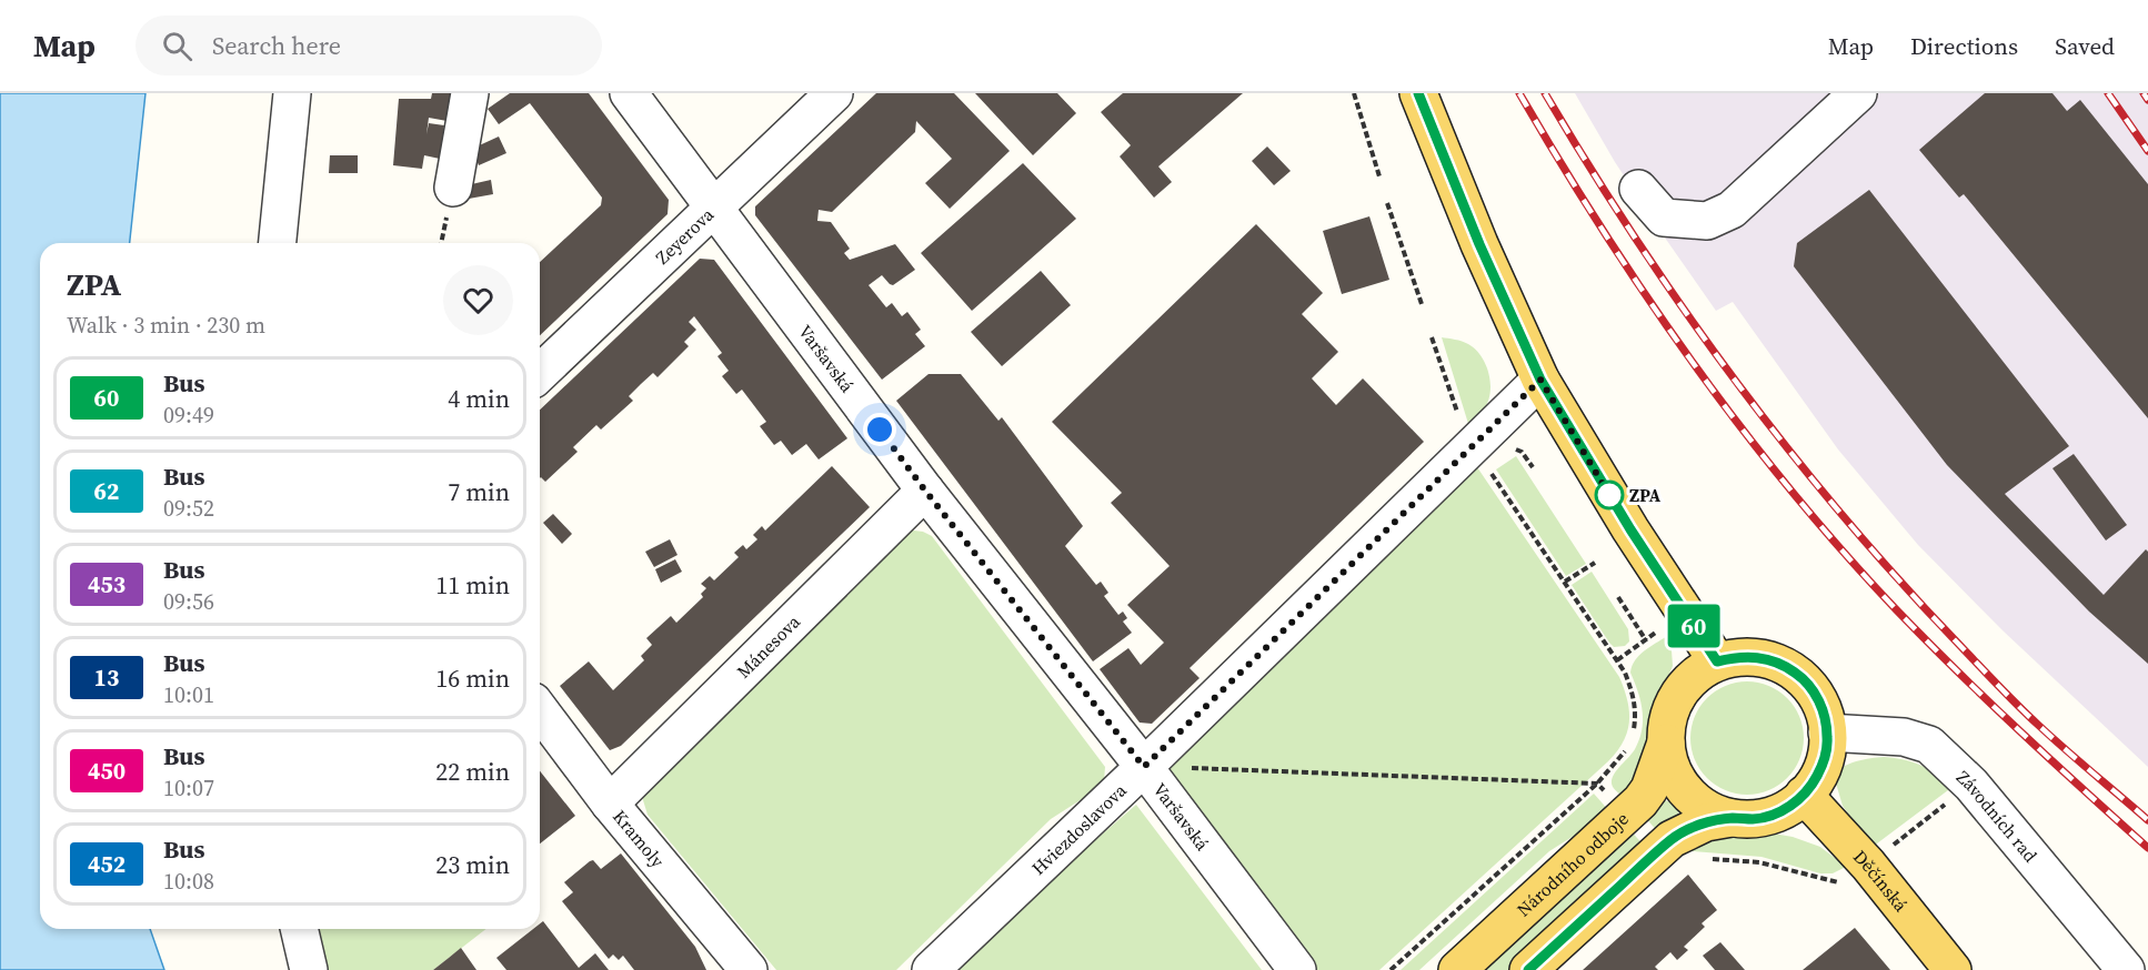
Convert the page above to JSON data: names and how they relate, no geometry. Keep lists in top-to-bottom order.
{
  "streets": {
    "main road": ["Národního odboje", "Děčínská"],
    "street": [
      "Zeyerova",
      "Varšavská",
      "Mánesova",
      "Závodních rad",
      "Hviezdoslavova",
      "Kramoly"
    ]
  },
  "crossings": [
    ["Zeyerova", "Varšavská"],
    ["Varšavská", "Mánesova"],
    ["Varšavská", "Hviezdoslavova"],
    ["Mánesova", "Kramoly"],
    ["Závodních rad", "Národního odboje"],
    ["Závodních rad", "Děčínská"],
    ["Národního odboje", "Děčínská"]
  ],
  "places": ["ZPA"],
  "lines": ["bus line 60"],
  "page": {
    "header": "Map",
    "search": "Search here",
    "nav": ["Map", "Directions", "Saved"],
    "on_map": "60",
    "heading": ["ZPA", "Walk · 3 min · 230 m"],
    "list": [
      {
        "mark": "60",
        "name": "Bus",
        "note": "09:49",
        "value": "4 min"
      },
      {
        "mark": "62",
        "name": "Bus",
        "note": "09:52",
        "value": "7 min"
      },
      {
        "mark": "453",
        "name": "Bus",
        "note": "09:56",
        "value": "11 min"
      },
      {
        "mark": "13",
        "name": "Bus",
        "note": "10:01",
        "value": "16 min"
      },
      {
        "mark": "450",
        "name": "Bus",
        "note": "10:07",
        "value": "22 min"
      },
      {
        "mark": "452",
        "name": "Bus",
        "note": "10:08",
        "value": "23 min"
      }
    ]
  }
}
